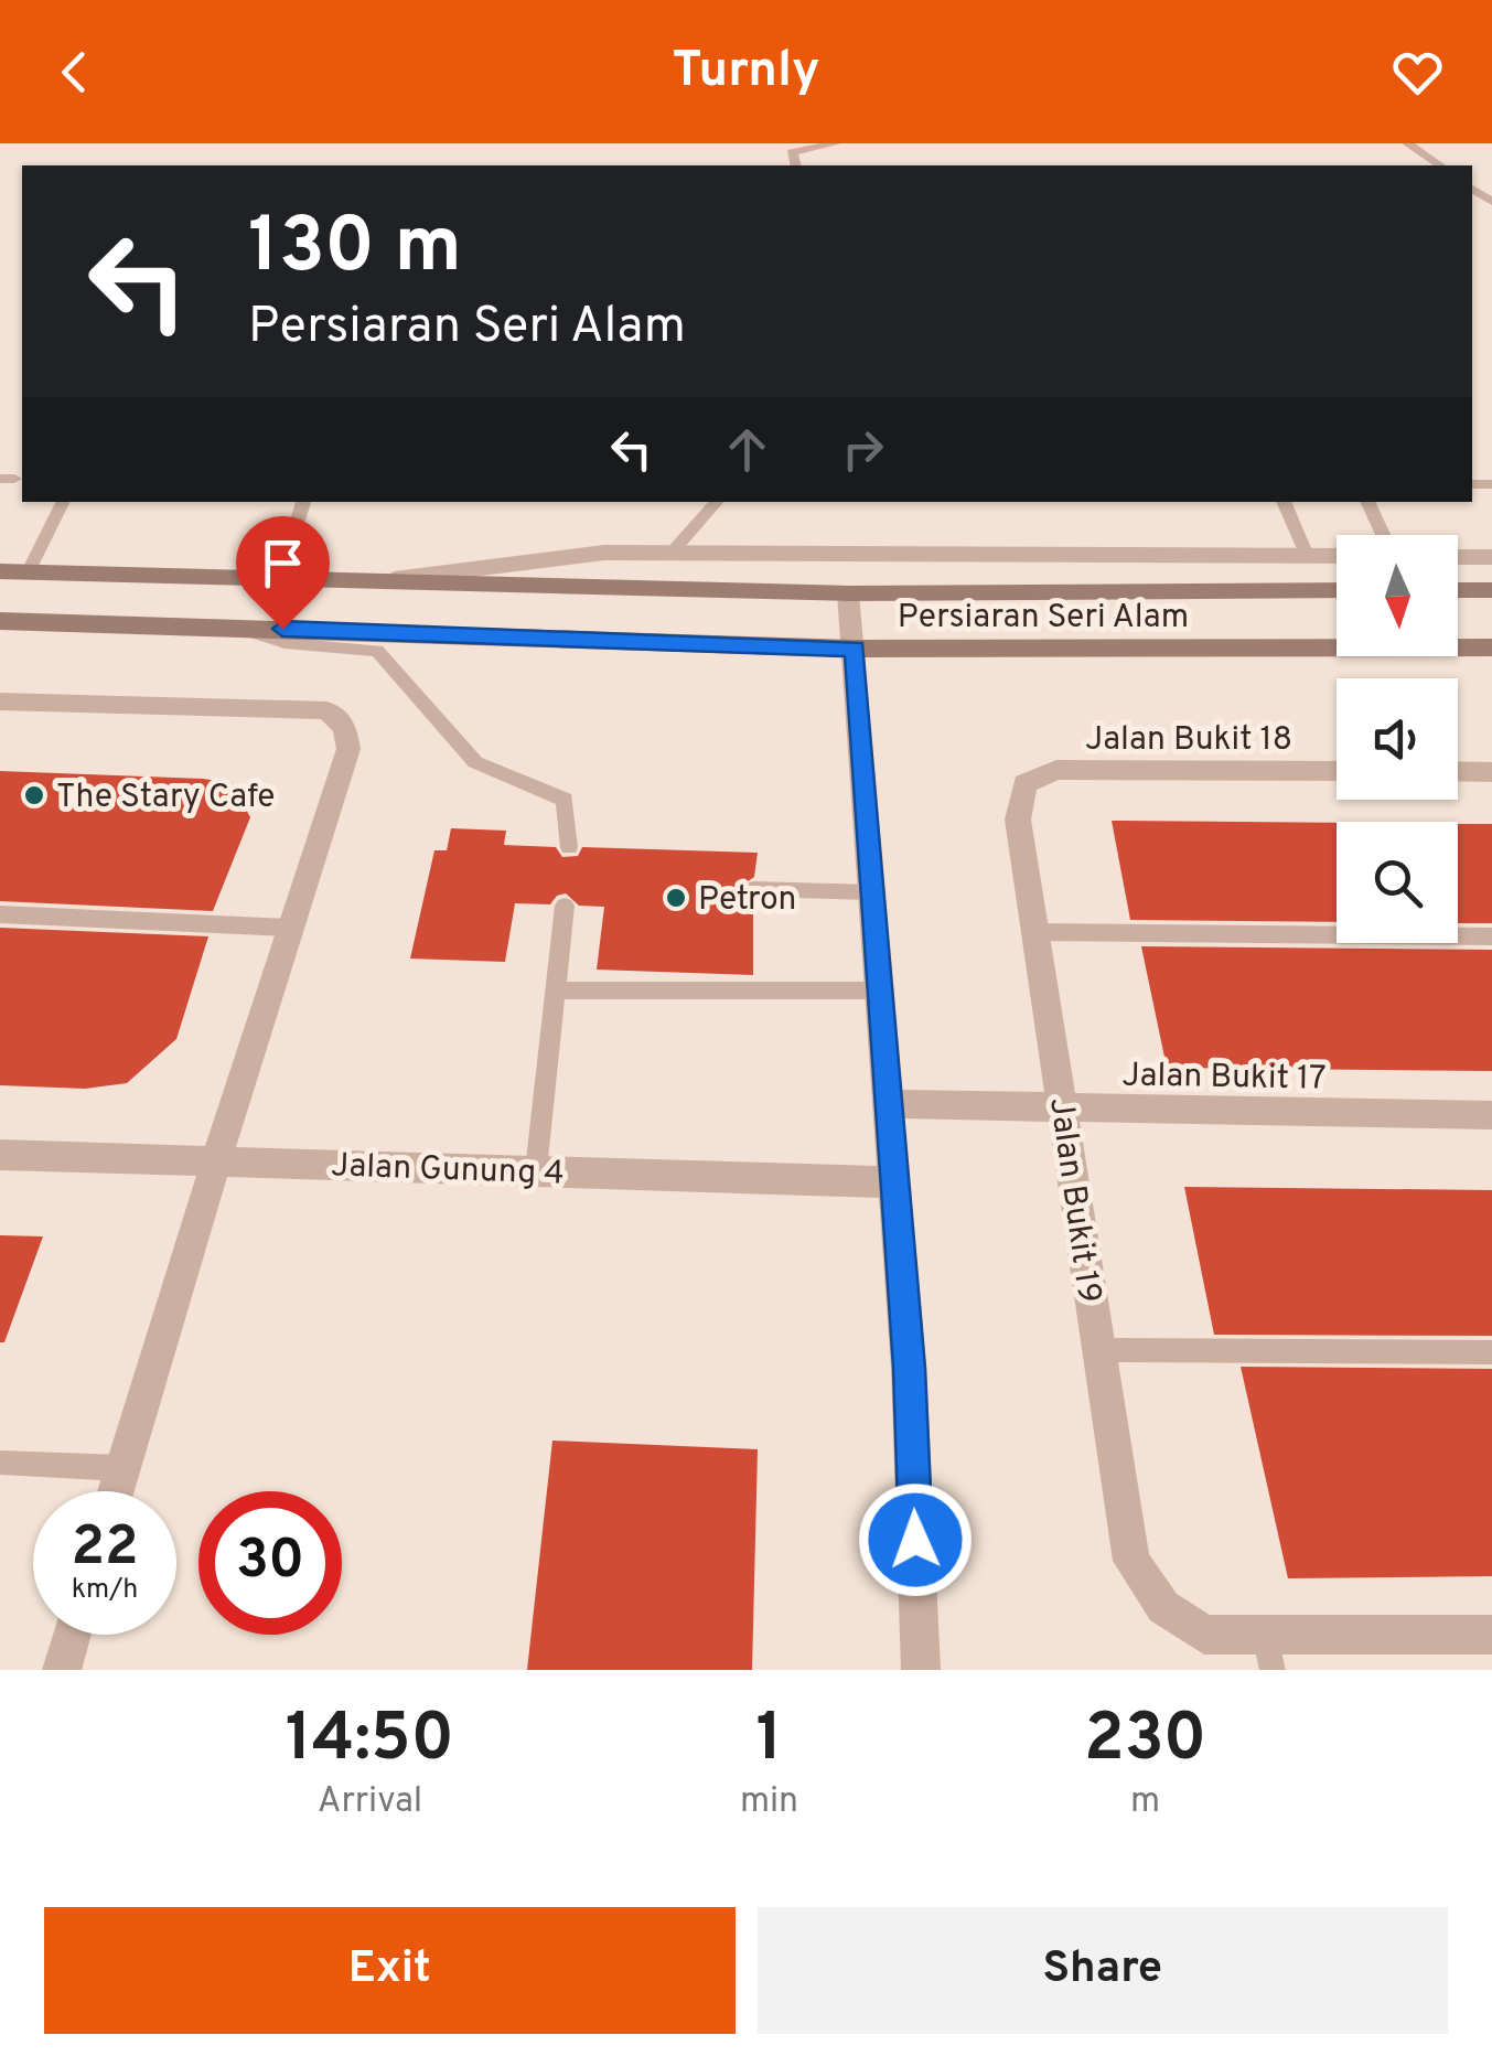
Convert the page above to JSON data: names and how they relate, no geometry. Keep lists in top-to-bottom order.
{
  "streets": {
    "main road": ["Persiaran Seri Alam"],
    "street": [
      "Jalan Bukit 18",
      "Jalan Bukit 17",
      "Jalan Gunung 4",
      "Jalan Bukit 19"
    ]
  },
  "crossings": [
    ["Jalan Bukit 18", "Jalan Bukit 19"],
    ["Jalan Bukit 17", "Jalan Bukit 19"]
  ],
  "places": ["The Stary Cafe", "Petron"],
  "north": "bottom",
  "page": {
    "header": "Turnly",
    "turn": ["130 m", "Persiaran Seri Alam"],
    "speed": "22 km/h",
    "limit": "30",
    "eta": [
      "14:50",
      "Arrival",
      "1",
      "min",
      "230",
      "m"
    ],
    "buttons": ["Exit", "Share"]
  }
}
